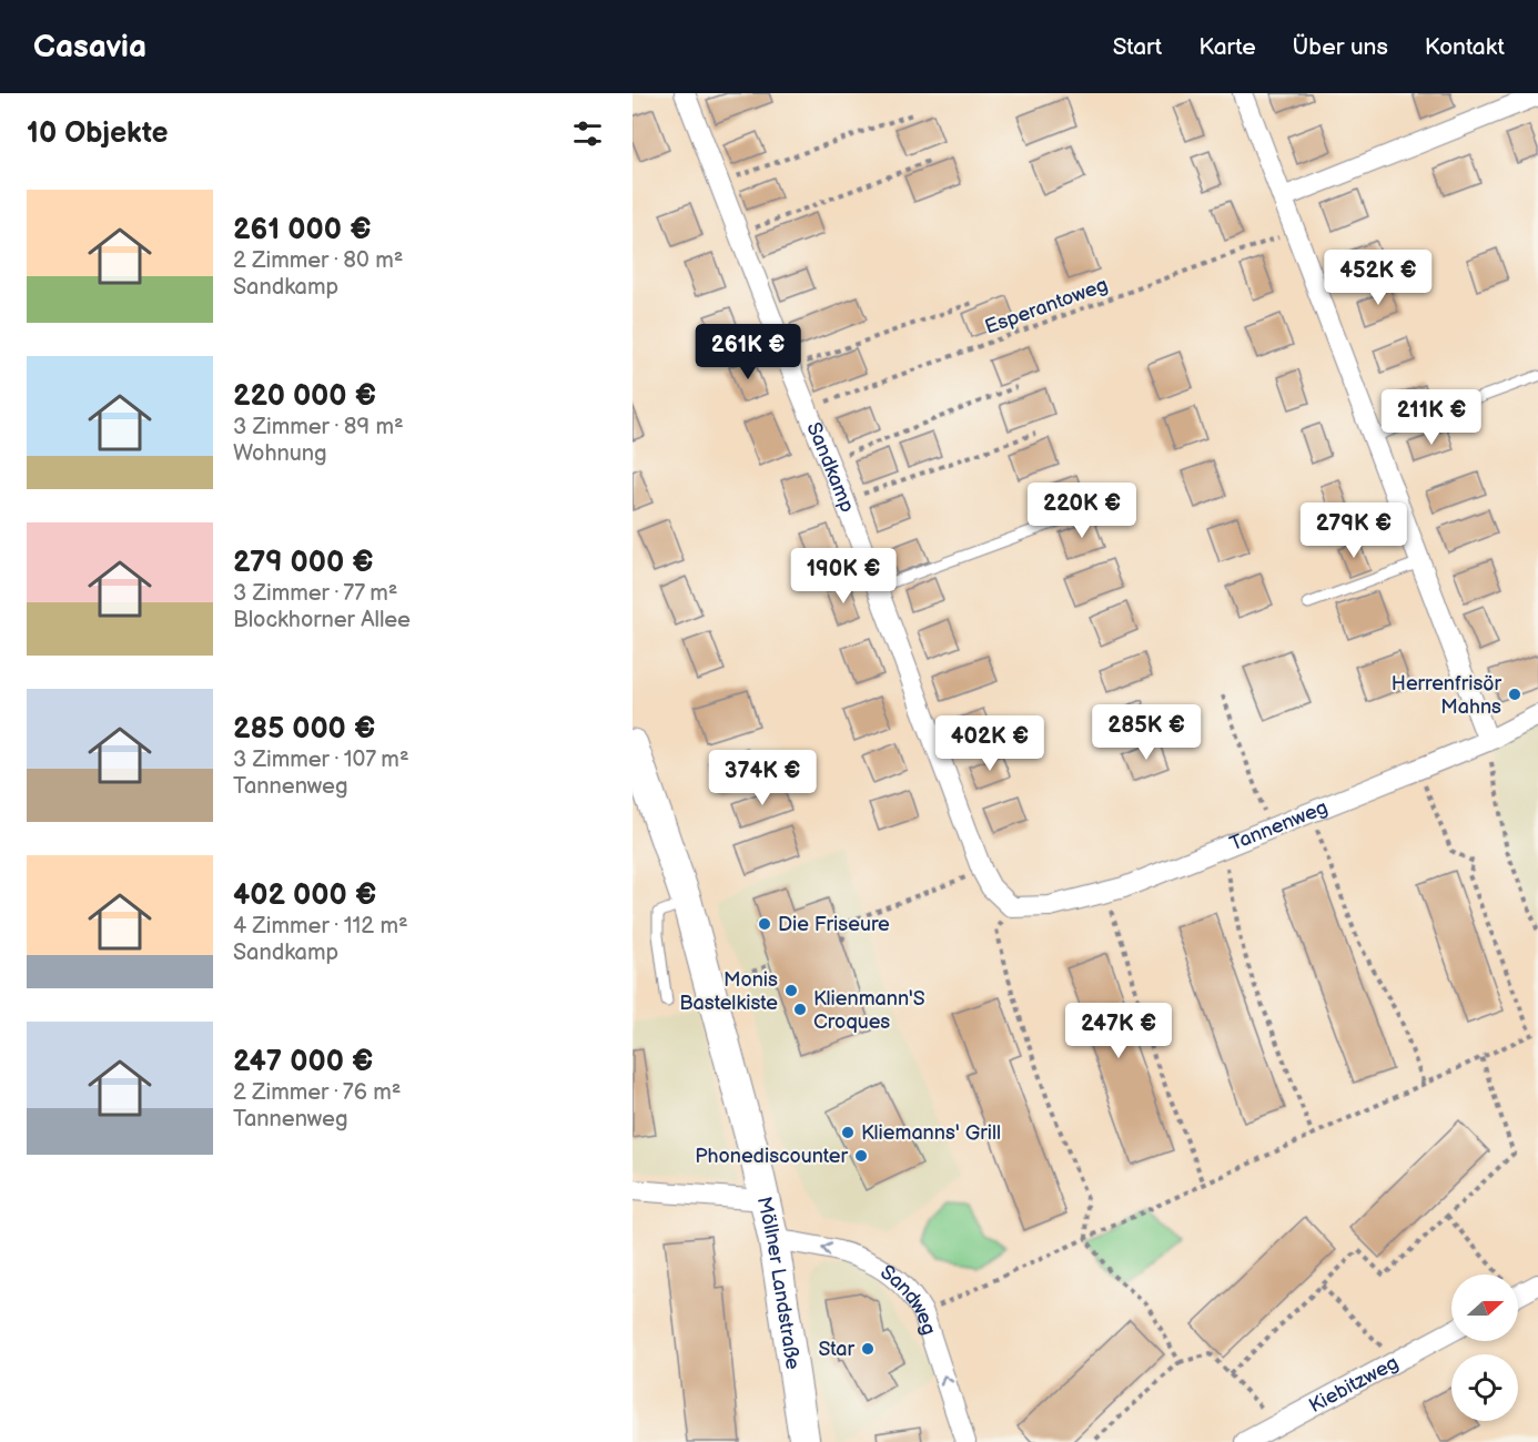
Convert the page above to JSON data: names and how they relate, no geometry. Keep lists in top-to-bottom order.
{
  "streets": {
    "main road": ["Möllner Landstraße"],
    "street": [
      "Sandkamp",
      "Tannenweg",
      "Sandweg",
      "Kiebitzweg"
    ],
    "path": ["Esperantoweg"]
  },
  "crossings": [
    ["Esperantoweg", "Sandkamp"],
    ["Sandkamp", "Tannenweg"],
    ["Möllner Landstraße", "Sandweg"]
  ],
  "one_way": ["Sandweg"],
  "places": [
    "Herrenfrisör Mahns",
    "Die Friseure",
    "Monis Bastelkiste",
    "Klienmann'S Croques",
    "Kliemanns' Grill",
    "Phonediscounter",
    "Star"
  ],
  "north": "right",
  "page": {
    "header": "Casavia",
    "nav": [
      "Start",
      "Karte",
      "Über uns",
      "Kontakt"
    ],
    "heading": "10 Objekte",
    "list": [
      {
        "name": "261 000 €",
        "note": "2 Zimmer · 80 m² · Sandkamp"
      },
      {
        "name": "220 000 €",
        "note": "3 Zimmer · 89 m² · Wohnung"
      },
      {
        "name": "279 000 €",
        "note": "3 Zimmer · 77 m² · Blockhorner Allee"
      },
      {
        "name": "285 000 €",
        "note": "3 Zimmer · 107 m² · Tannenweg"
      },
      {
        "name": "402 000 €",
        "note": "4 Zimmer · 112 m² · Sandkamp"
      },
      {
        "name": "247 000 €",
        "note": "2 Zimmer · 76 m² · Tannenweg"
      }
    ],
    "price": [
      "452K €",
      "261K €",
      "211K €",
      "220K €",
      "279K €",
      "190K €",
      "285K €",
      "402K €",
      "374K €",
      "247K €"
    ]
  }
}
